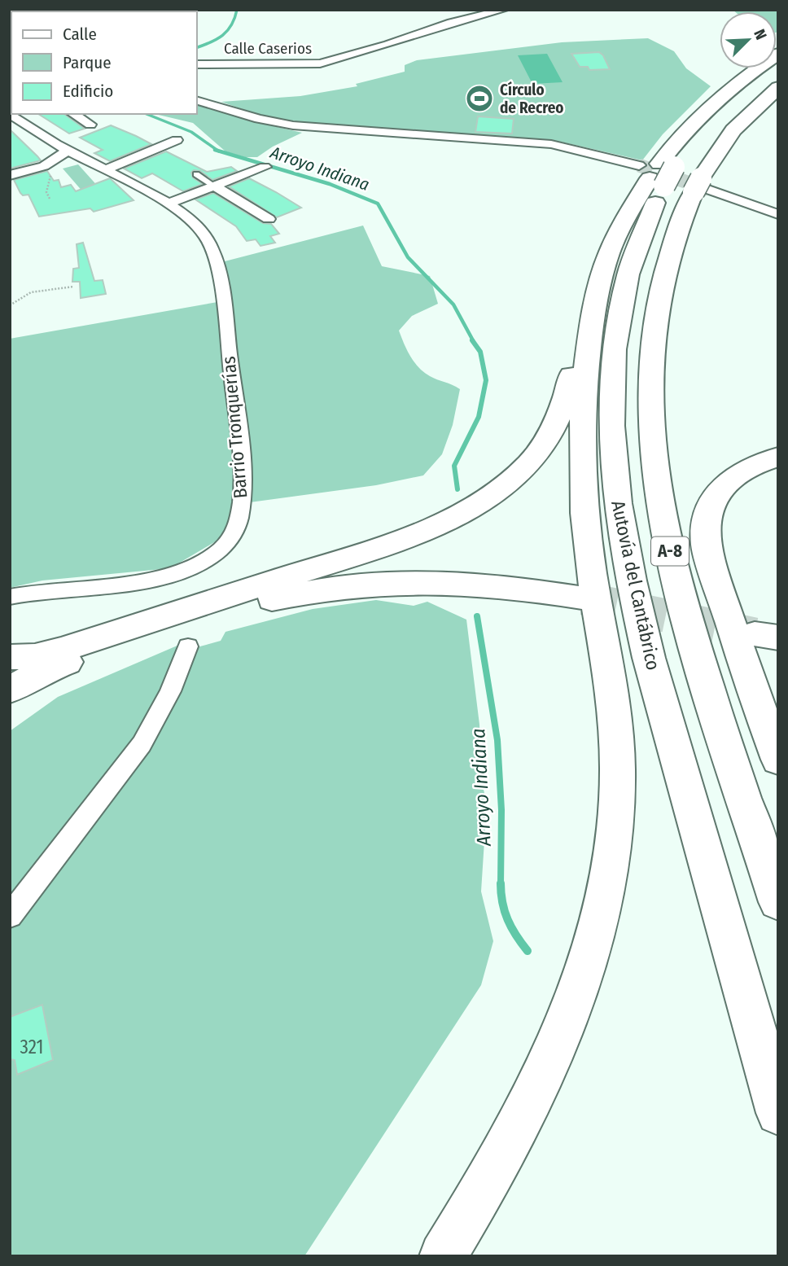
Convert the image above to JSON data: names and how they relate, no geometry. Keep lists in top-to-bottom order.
{
  "streets": {
    "main road": ["A-8", "Autovía del Cantábrico"],
    "street": ["Calle Caserios", "Barrio Tronquerías"]
  },
  "water": ["Arroyo Indiana"],
  "places": {
    "sports": ["Círculo de Recreo"]
  },
  "house_numbers": ["321"],
  "legend": ["Calle", "Parque", "Edificio"],
  "north": "top right"
}
